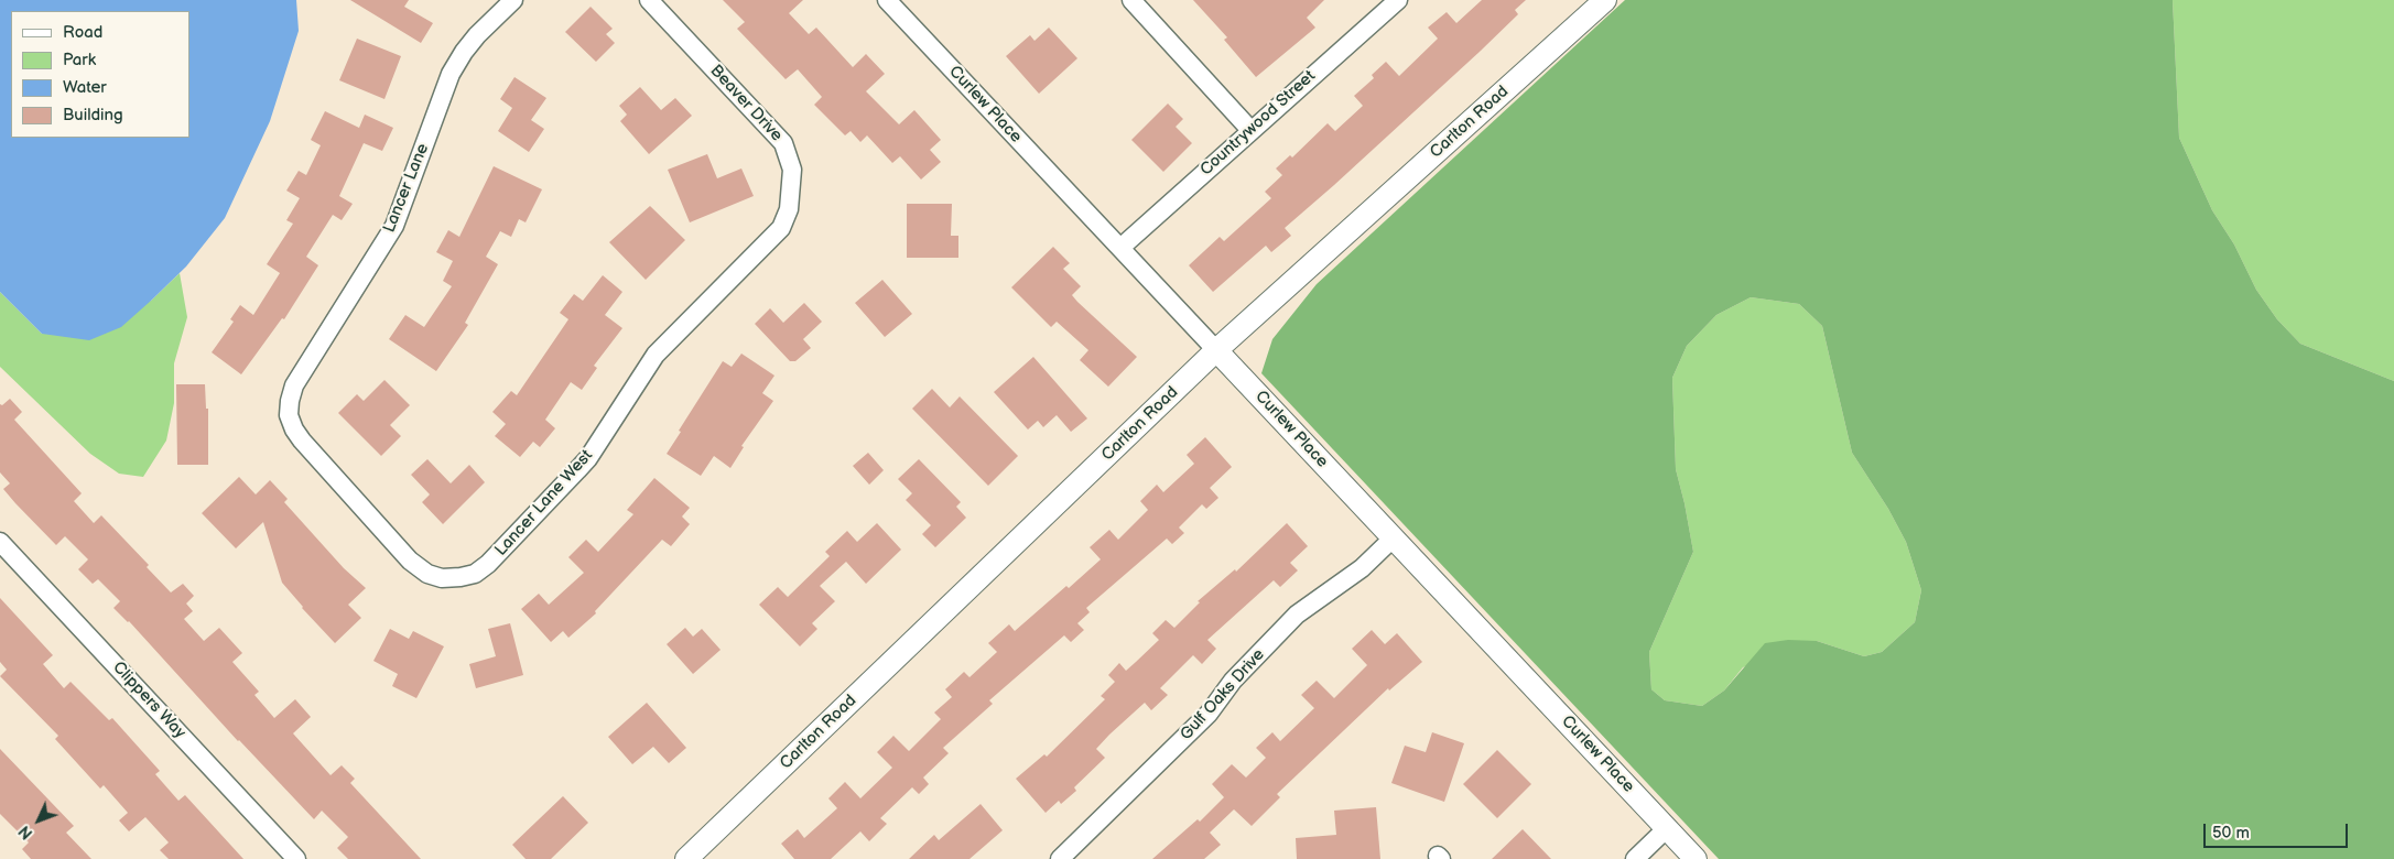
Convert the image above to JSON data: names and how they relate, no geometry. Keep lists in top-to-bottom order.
{
  "streets": {
    "street": [
      "Beaver Drive",
      "Curlew Place",
      "Carlton Road",
      "Countrywood Street",
      "Lancer Lane",
      "Lancer Lane West",
      "Gulf Oaks Drive",
      "Clippers Way"
    ]
  },
  "crossings": [
    ["Beaver Drive", "Lancer Lane West"],
    ["Curlew Place", "Carlton Road"],
    ["Curlew Place", "Countrywood Street"],
    ["Curlew Place", "Gulf Oaks Drive"],
    ["Lancer Lane", "Lancer Lane West"]
  ],
  "legend": [
    "Road",
    "Park",
    "Water",
    "Building"
  ],
  "scale_bar": "50 m",
  "north": "bottom left"
}
